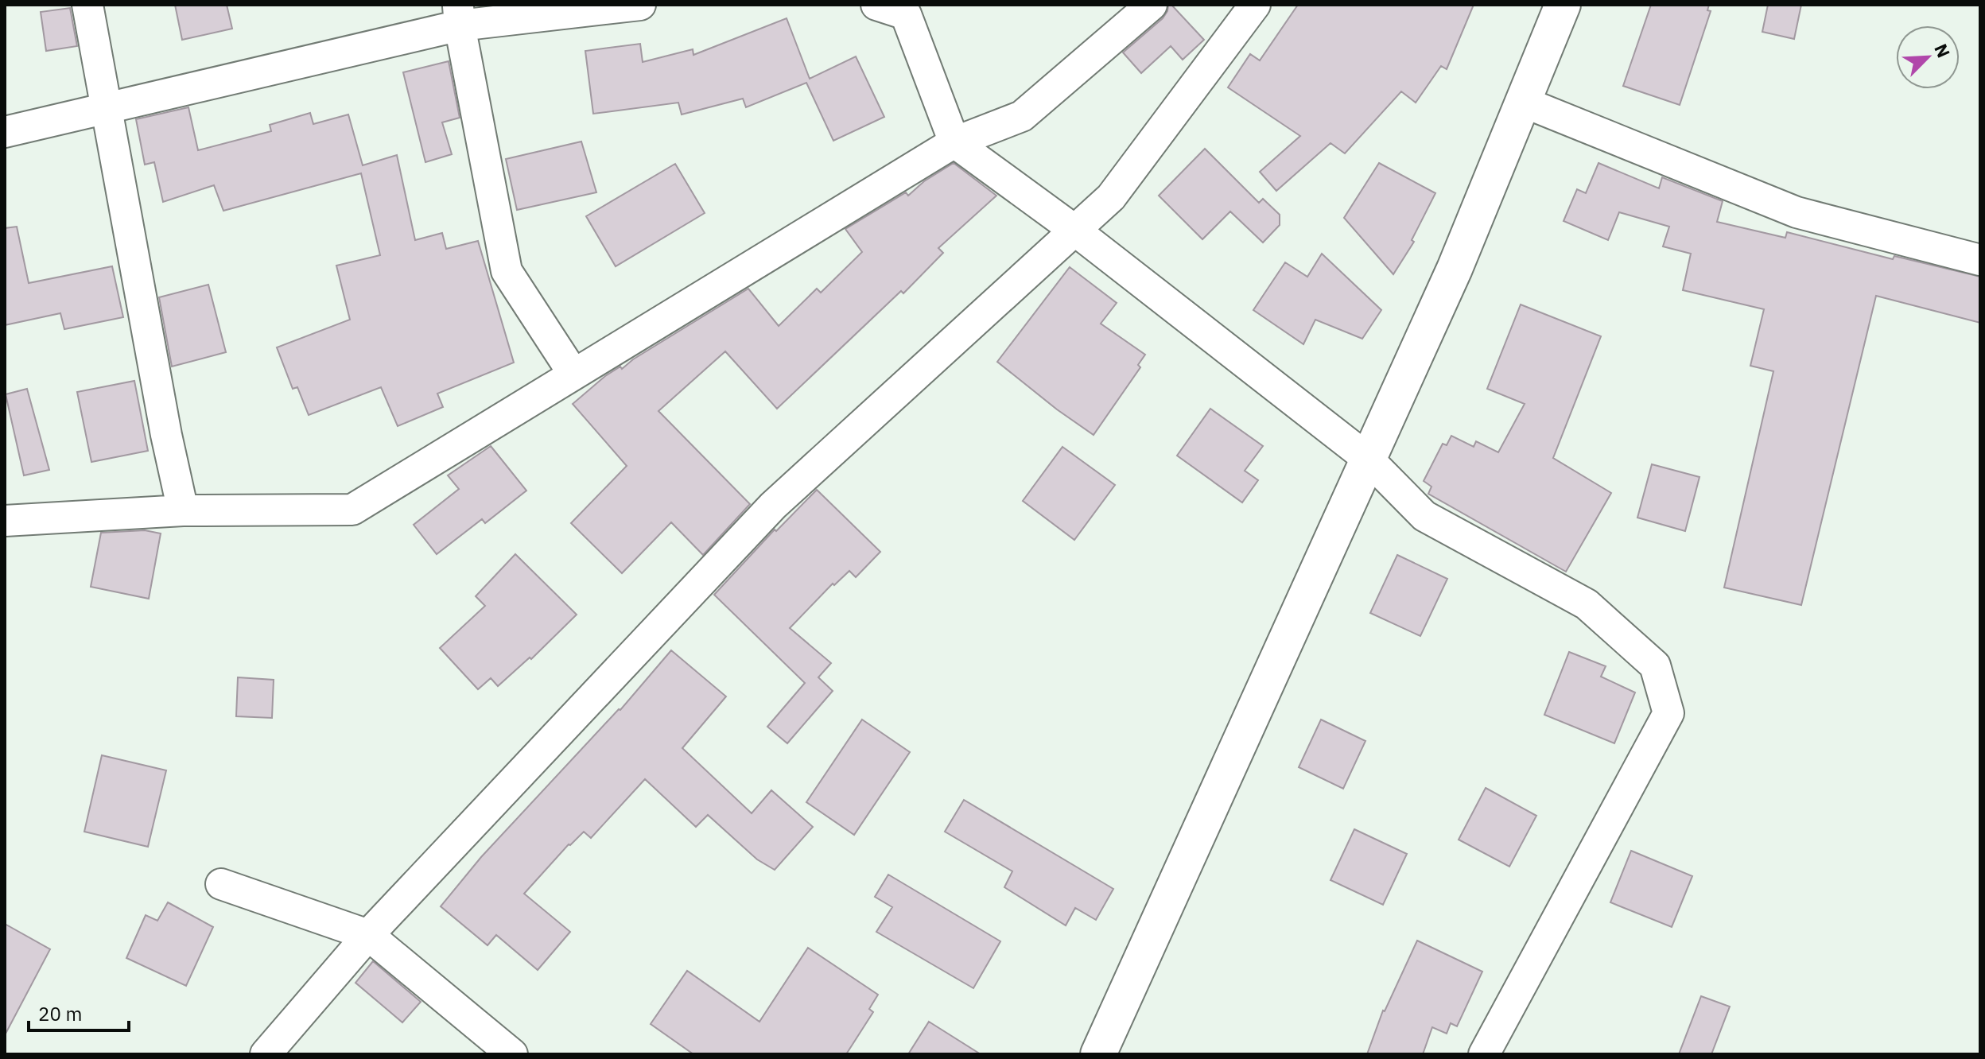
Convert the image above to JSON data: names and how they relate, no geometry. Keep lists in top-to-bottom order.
{
  "scale_bar": "20 m",
  "north": "top right"
}
